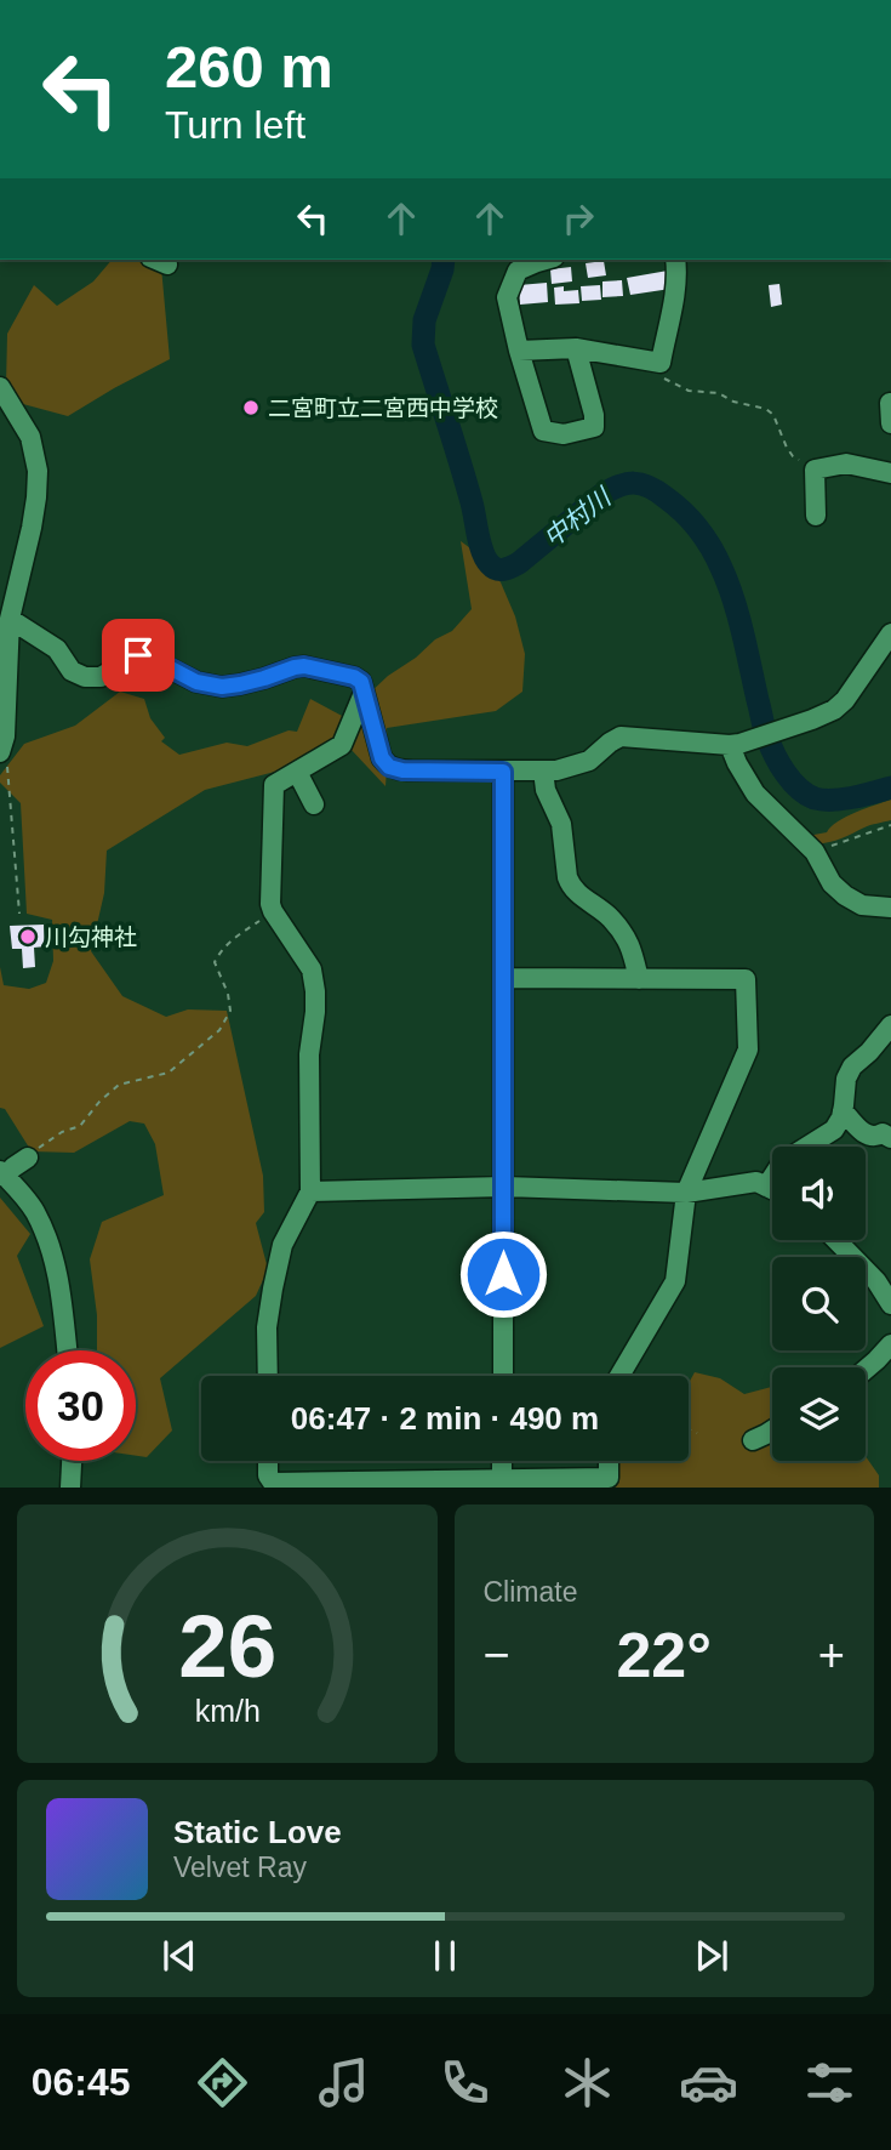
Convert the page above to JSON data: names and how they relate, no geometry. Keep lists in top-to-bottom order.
{
  "water": ["中村川"],
  "places": ["二宮町立二宮西中学校", "川勾神社"],
  "page": {
    "turn": ["260 m", "Turn left"],
    "limit": "30",
    "trip": "06:47 · 2 min · 490 m",
    "tile": "Climate",
    "heat": ["−", "22°", "+"],
    "song": ["Static Love", "Velvet Ray"],
    "tabs": "06:45",
    "gauge": ["26", "km/h"]
  }
}
